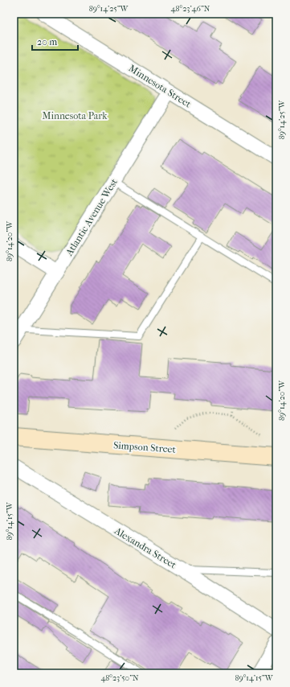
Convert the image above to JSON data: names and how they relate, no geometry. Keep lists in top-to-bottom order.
{
  "streets": {
    "main road": ["Simpson Street"],
    "street": ["Minnesota Street", "Atlantic Avenue West", "Alexandra Street"]
  },
  "crossings": [
    ["Minnesota Street", "Atlantic Avenue West"]
  ],
  "parks": ["Minnesota Park"],
  "scale_bar": "20 m",
  "coordinates": [
    "89°14'25\"W",
    "48°23'46\"N",
    "89°14'20\"W",
    "89°14'15\"W",
    "48°23'50\"N"
  ]
}
